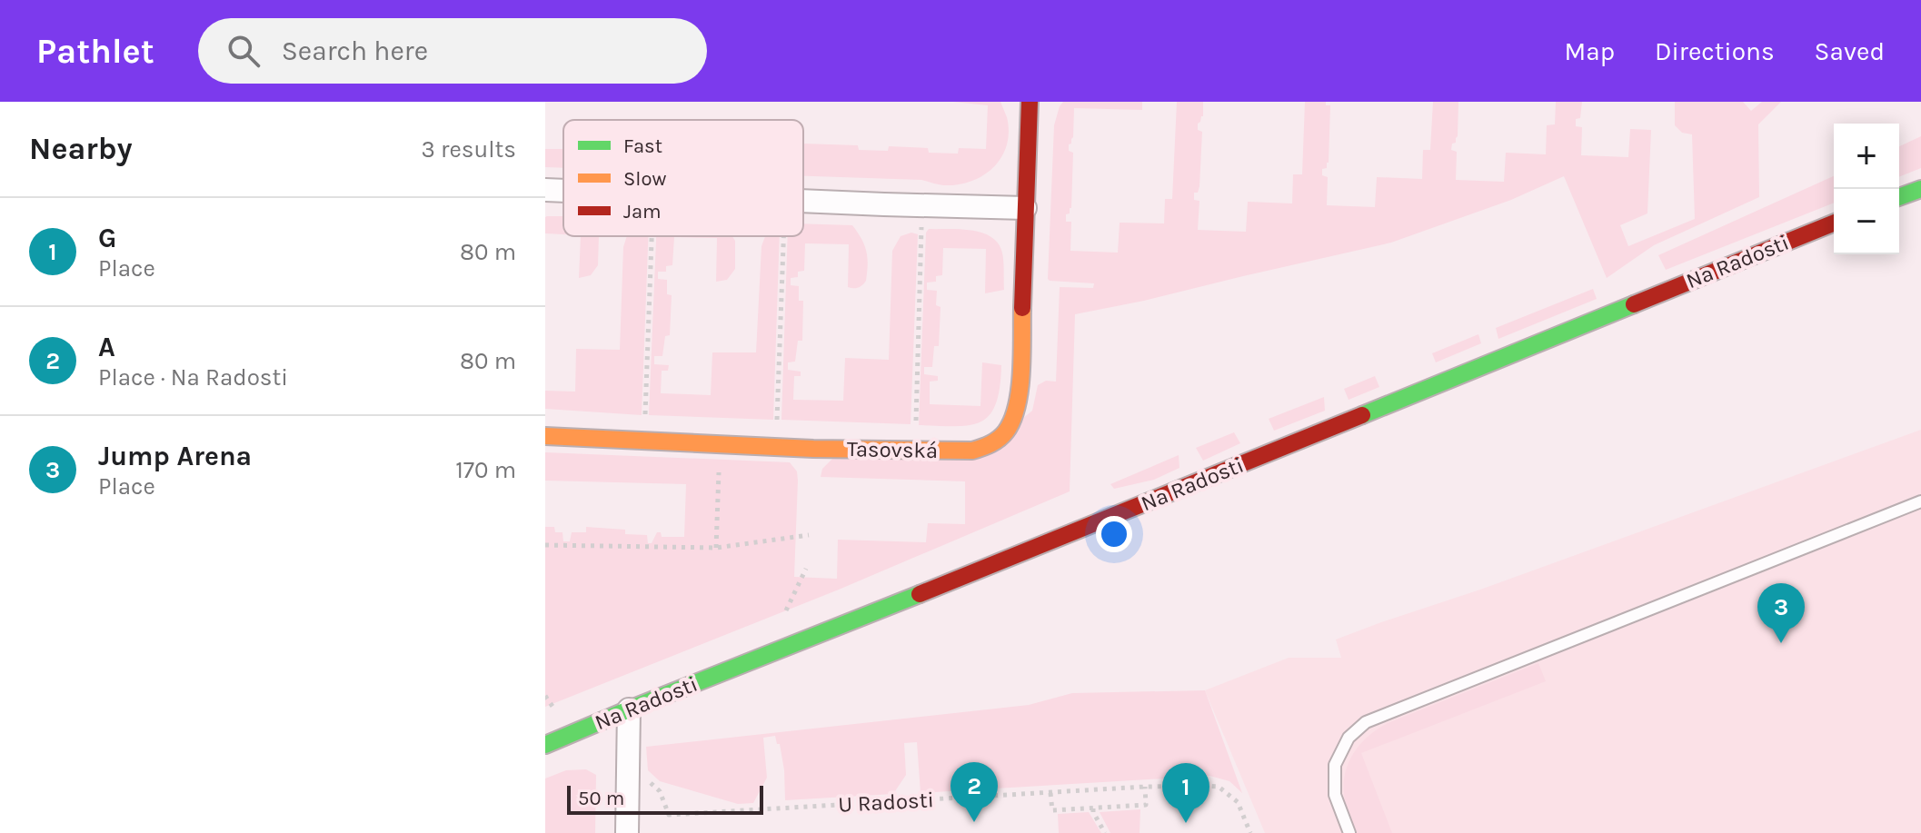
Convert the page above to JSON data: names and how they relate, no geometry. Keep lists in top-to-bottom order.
{
  "streets": {
    "main road": ["Na Radosti", "Tasovská"],
    "path": ["U Radosti"]
  },
  "legend": ["Fast", "Slow", "Jam"],
  "scale_bar": "50 m",
  "page": {
    "header": "Pathlet",
    "search": "Search here",
    "nav": ["Map", "Directions", "Saved"],
    "heading": ["Nearby", "3 results"],
    "map_buttons": ["+", "−"],
    "list": [
      {
        "mark": "1",
        "name": "G",
        "note": "Place",
        "value": "80 m"
      },
      {
        "mark": "2",
        "name": "A",
        "note": "Place · Na Radosti",
        "value": "80 m"
      },
      {
        "mark": "3",
        "name": "Jump Arena",
        "note": "Place",
        "value": "170 m"
      }
    ],
    "pins": ["3", "2", "1"],
    "scale": "50 m"
  }
}
